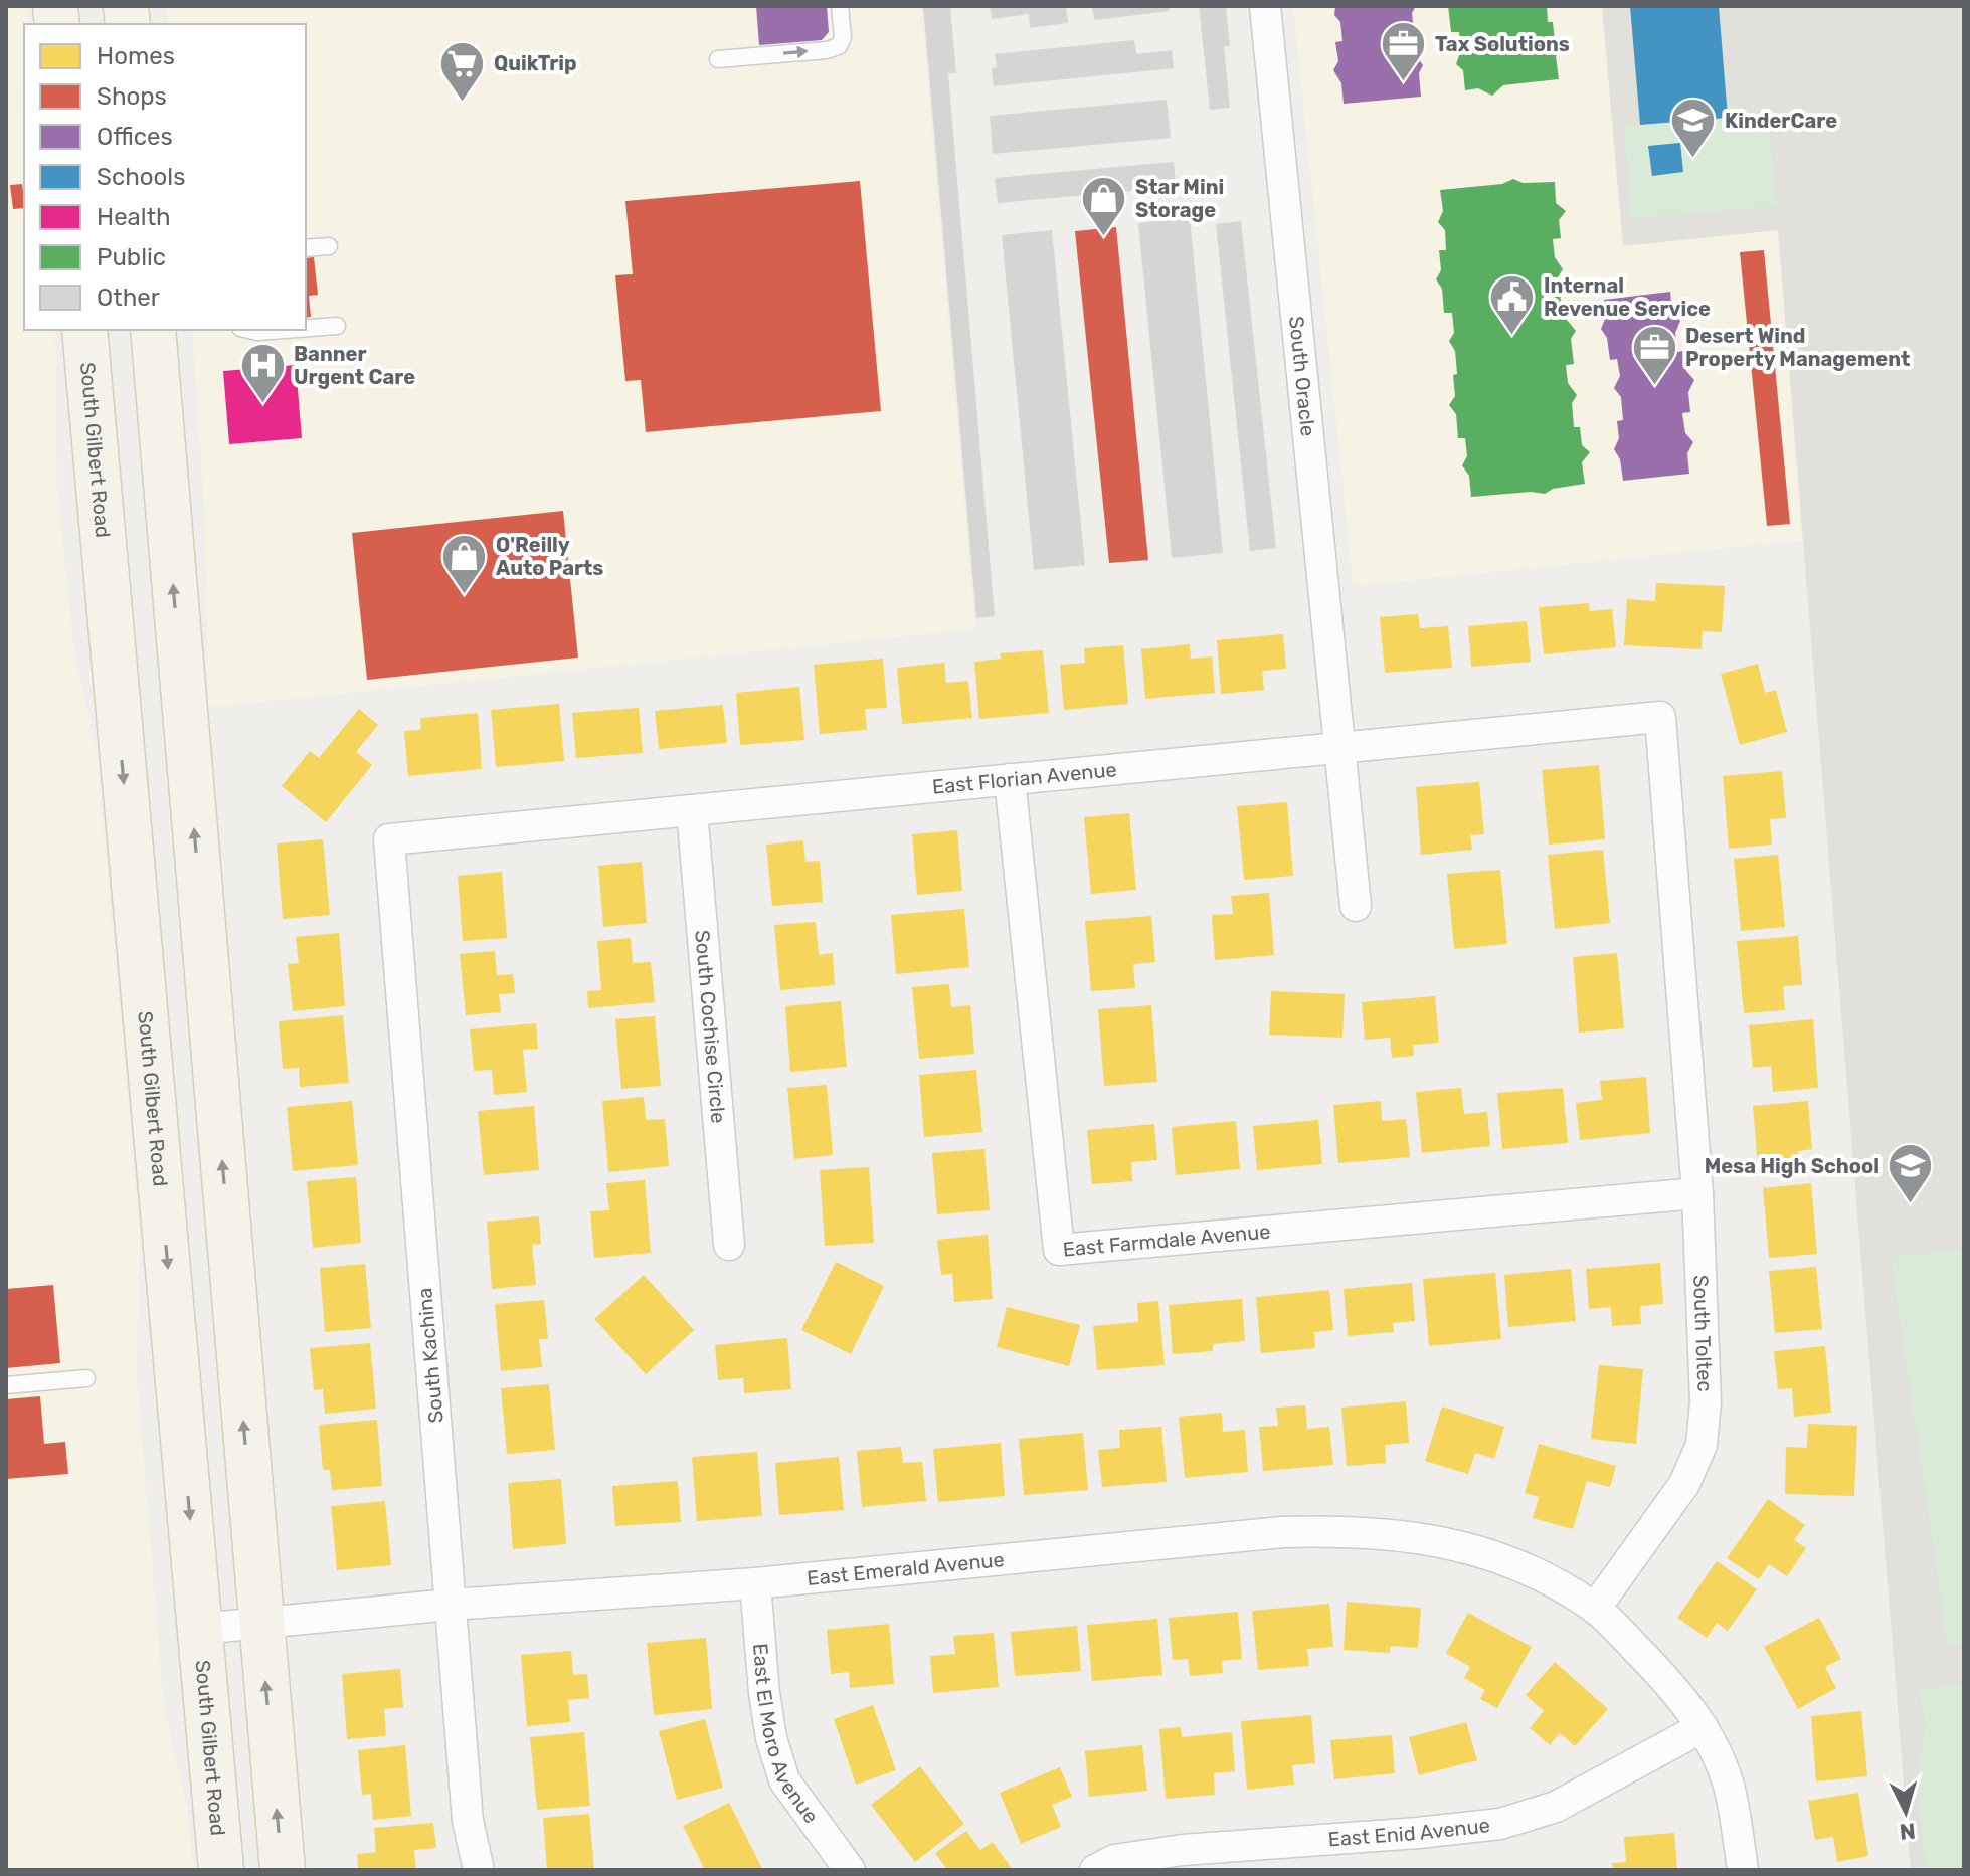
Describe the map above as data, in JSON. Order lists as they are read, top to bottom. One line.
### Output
{"streets":{"main road":["South Gilbert Road"],"street":["South Oracle","East Florian Avenue","South Cochise Circle","East Farmdale Avenue","South Toltec","South Kachina","East Emerald Avenue","East El Moro Avenue","East Enid Avenue"]},"crossings":[["South Oracle","East Florian Avenue"],["South Gilbert Road","East Emerald Avenue"],["East Florian Avenue","South Cochise Circle"],["East Florian Avenue","East Farmdale Avenue"],["East Florian Avenue","South Toltec"],["East Florian Avenue","South Kachina"],["East Farmdale Avenue","South Toltec"],["South Toltec","East Emerald Avenue"],["South Kachina","East Emerald Avenue"],["East Emerald Avenue","East El Moro Avenue"]],"places":{"office":["Tax Solutions","Desert Wind Property Management"],"supermarket":["QuikTrip"],"school or university":["KinderCare","Mesa High School"],"shop":["Star Mini Storage","O'Reilly Auto Parts"],"public building":["Internal Revenue Service"],"hospital":["Banner Urgent Care"]},"legend":["Homes","Shops","Offices","Schools","Health","Public","Other"],"north":"bottom"}
